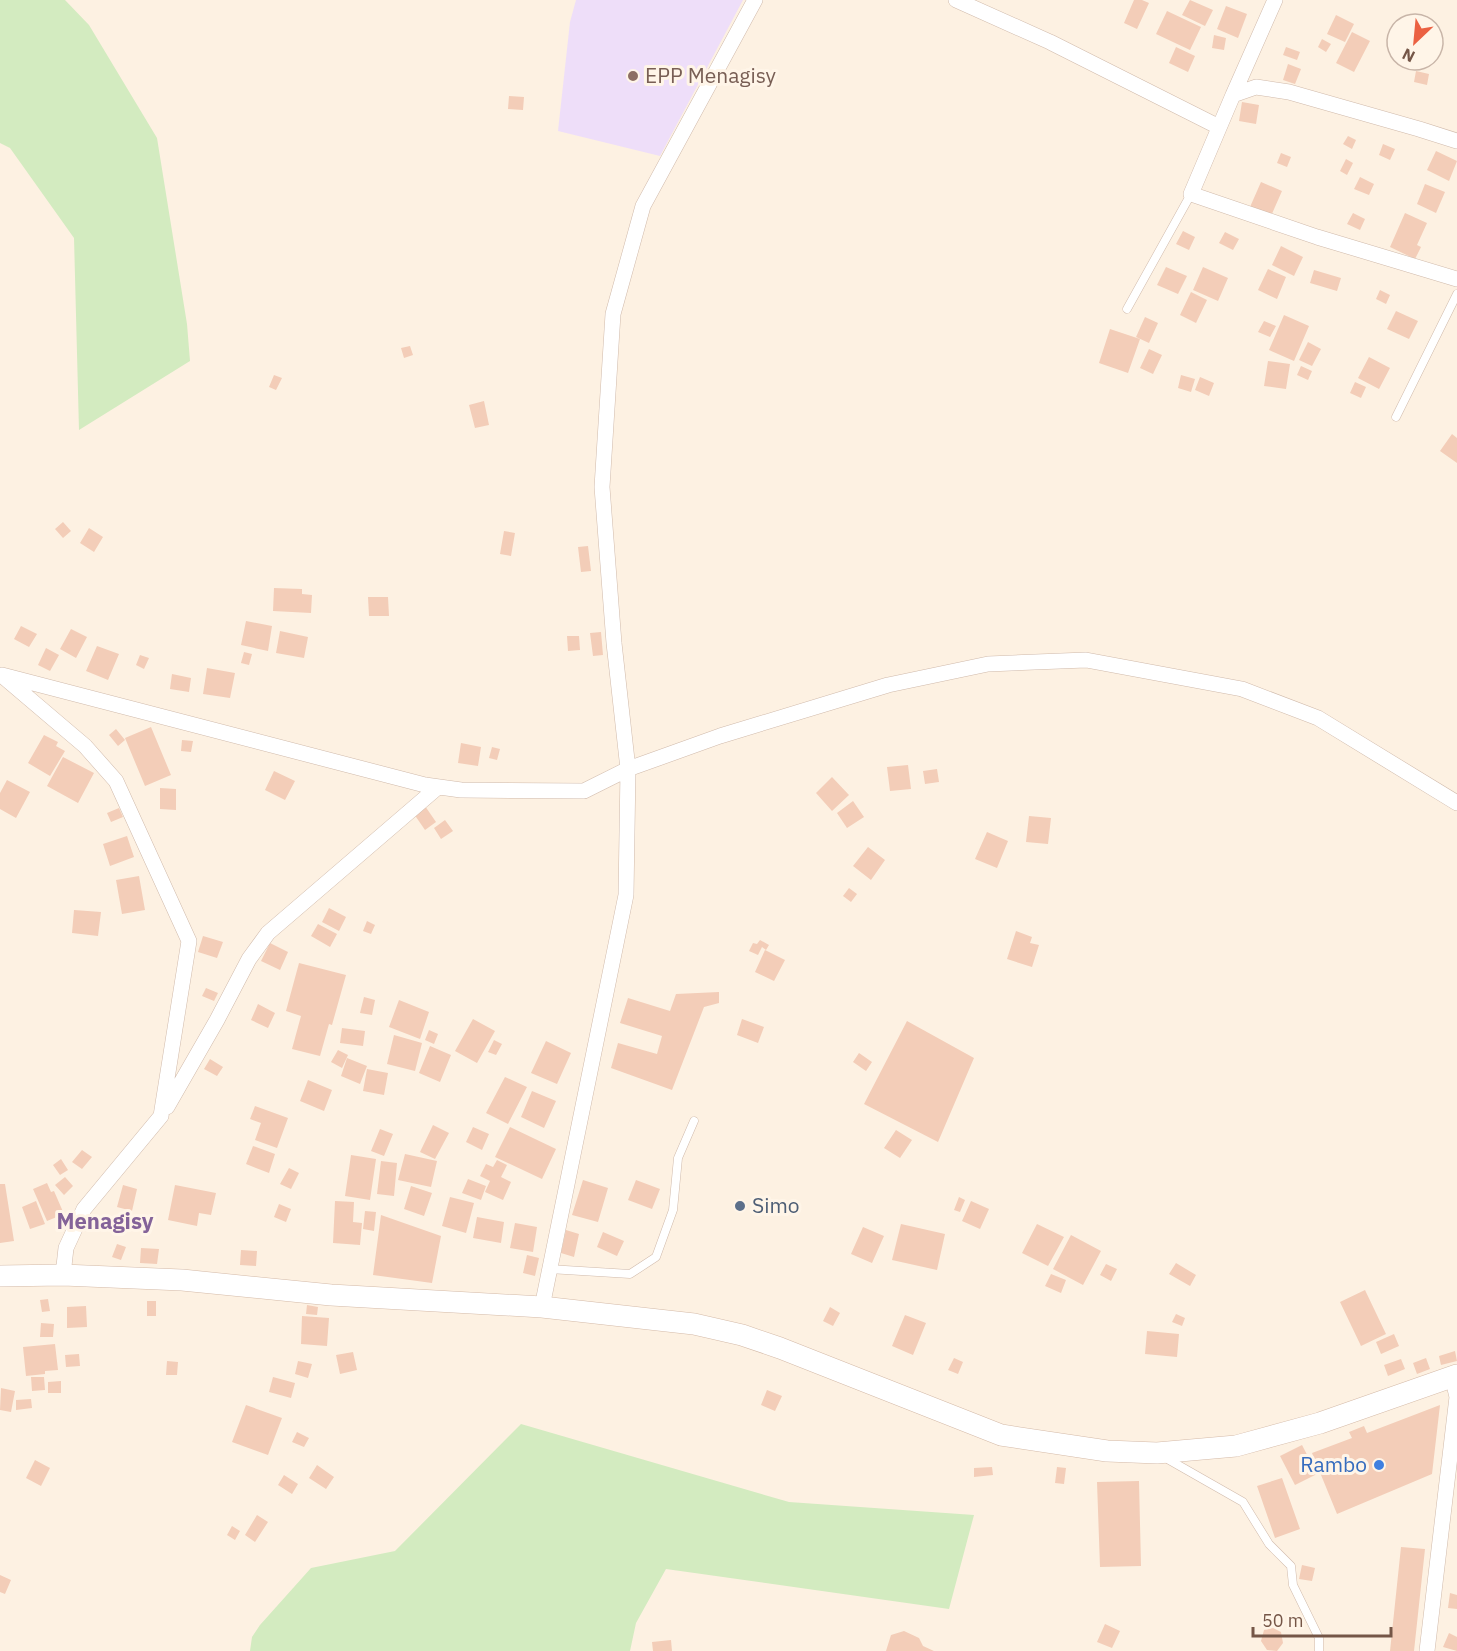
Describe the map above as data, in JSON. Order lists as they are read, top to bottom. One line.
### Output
{"districts":["Menagisy"],"places":["EPP Menagisy","Simo","Rambo"],"scale_bar":"50 m","north":"bottom left"}
